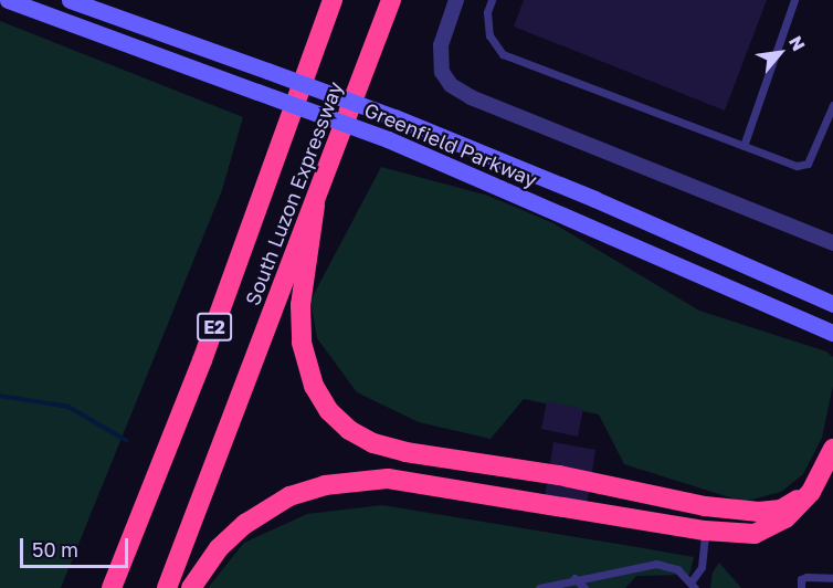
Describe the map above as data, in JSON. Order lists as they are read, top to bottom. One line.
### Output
{"streets":{"highway":["South Luzon Expressway","E2"],"main road":["Greenfield Parkway"]},"scale_bar":"50 m","north":"top right"}
